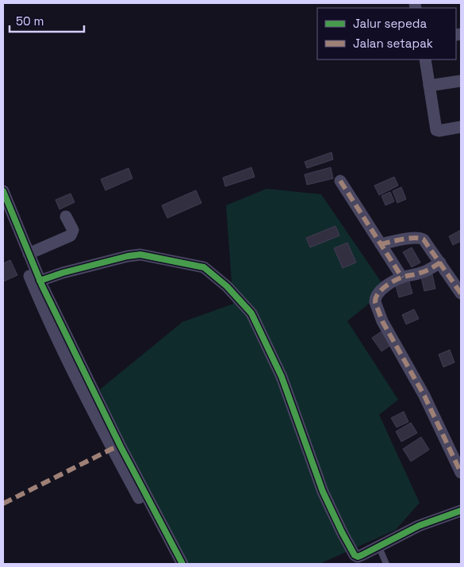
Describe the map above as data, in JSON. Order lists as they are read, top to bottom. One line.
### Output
{"legend":["Jalur sepeda","Jalan setapak"],"scale_bar":"50 m"}
